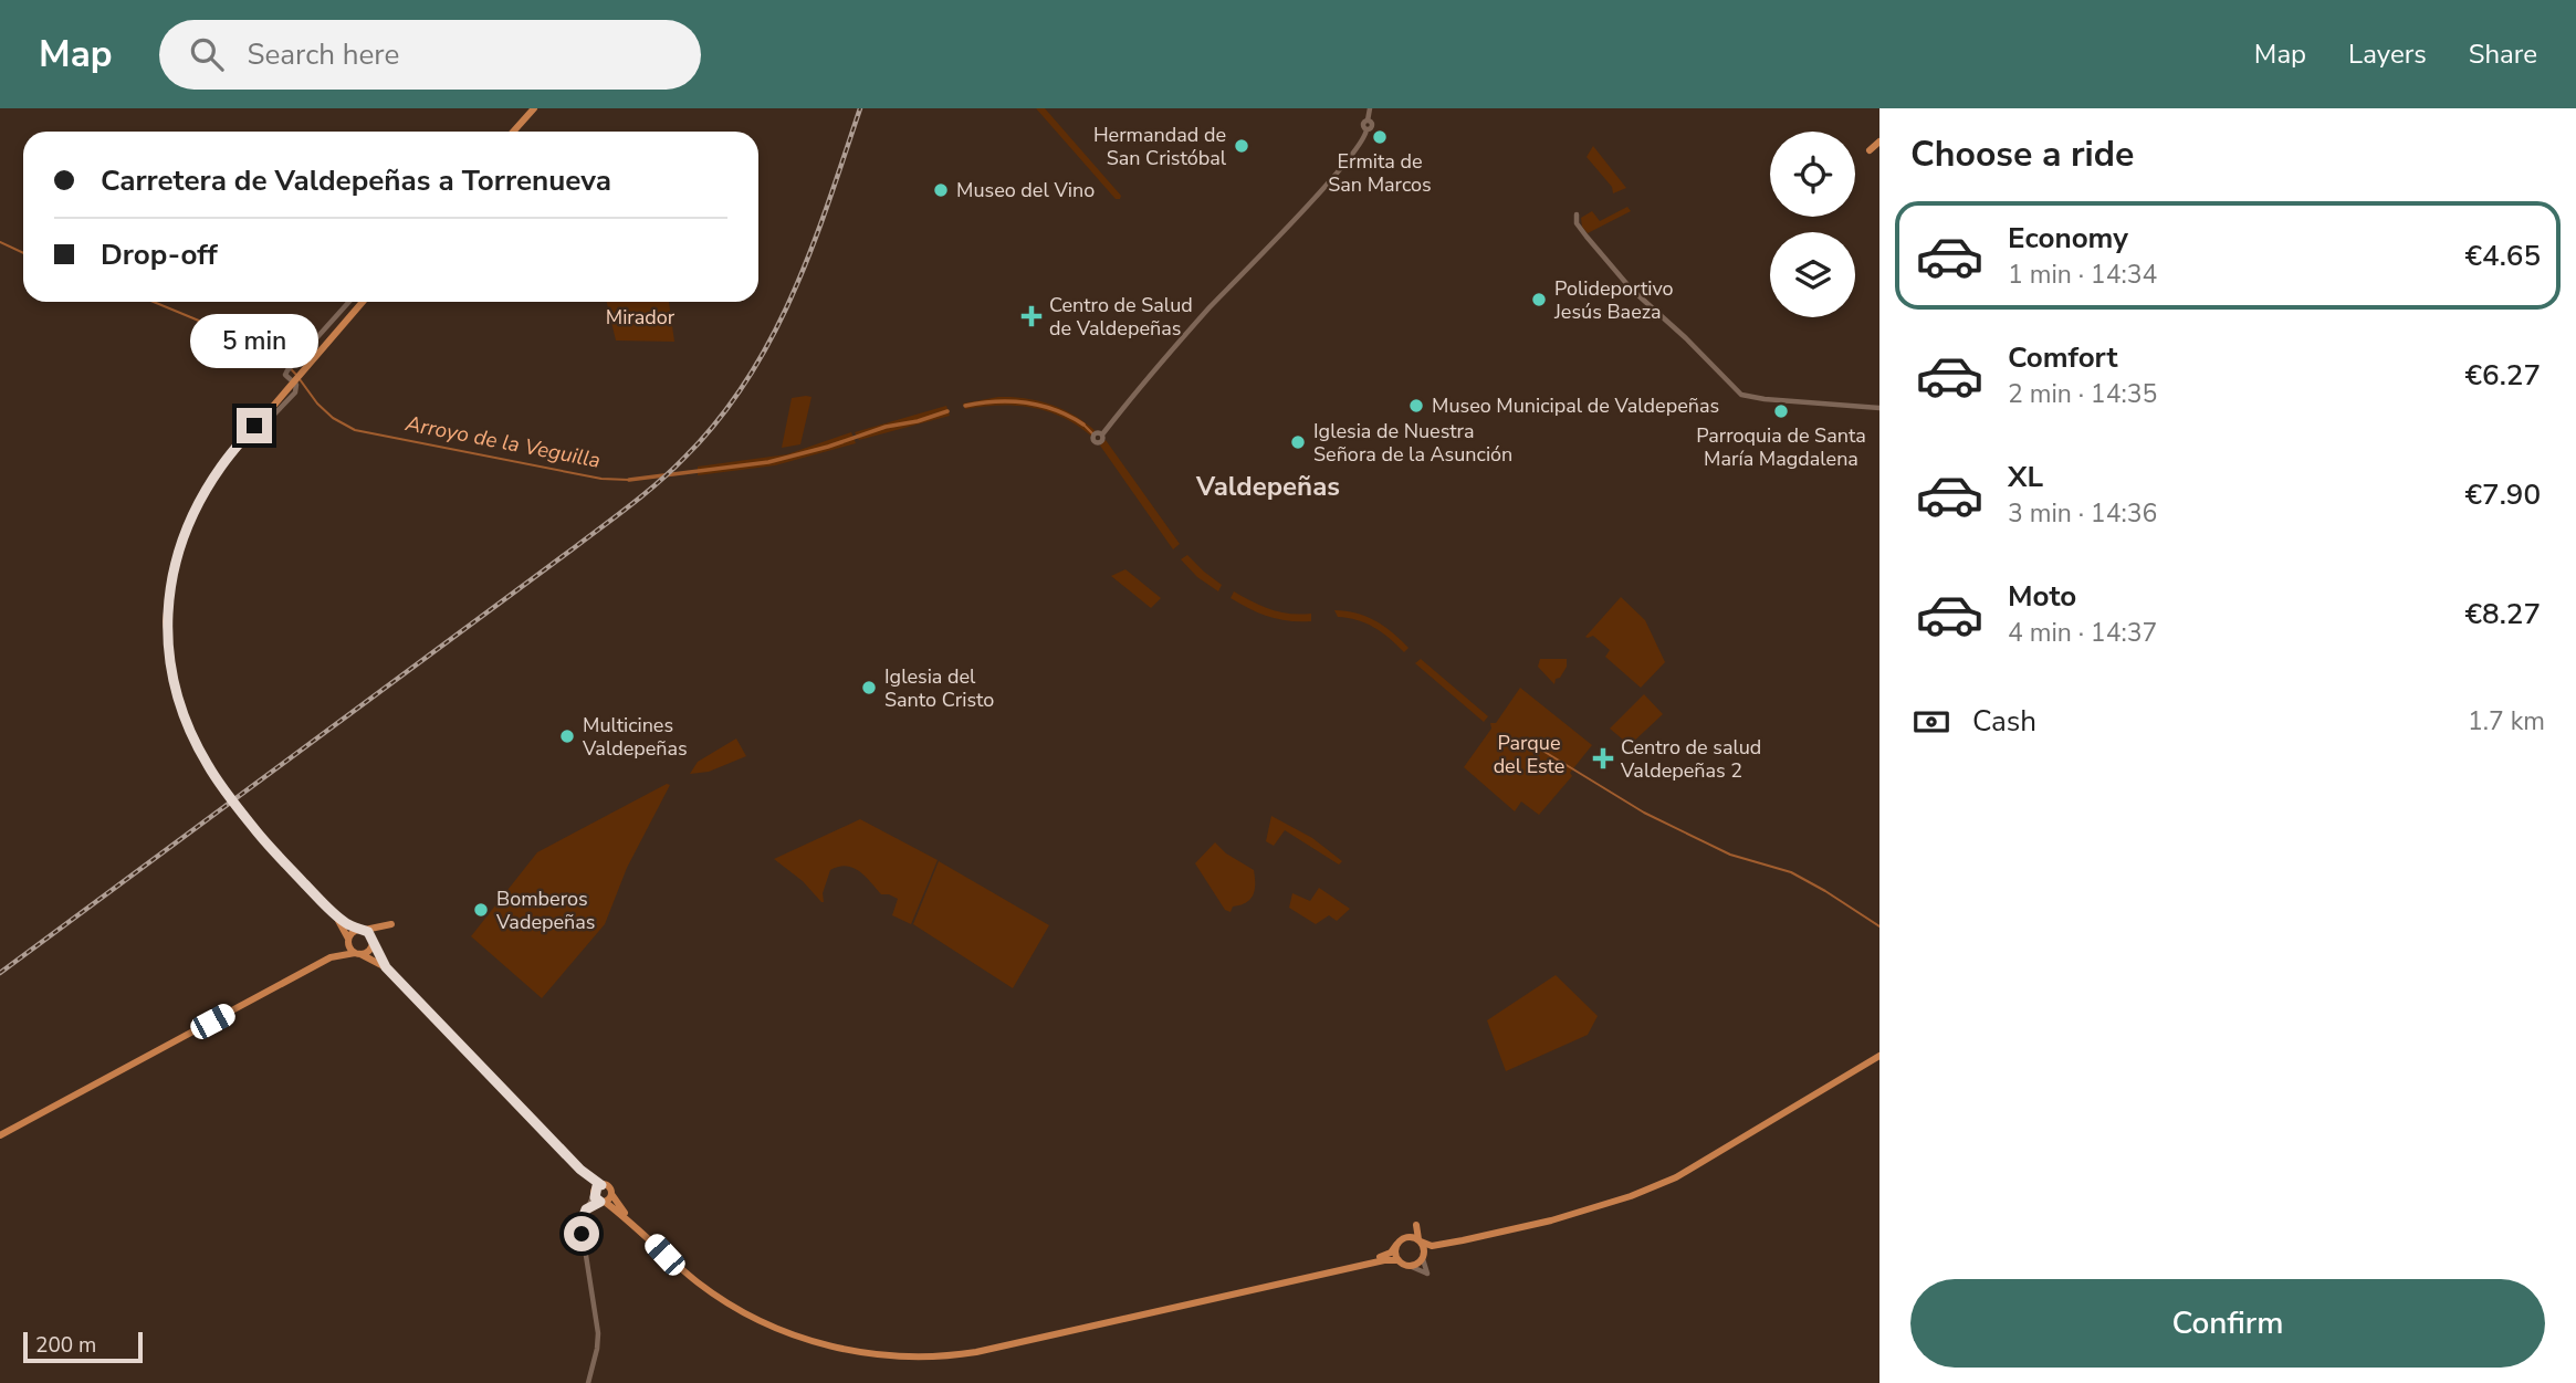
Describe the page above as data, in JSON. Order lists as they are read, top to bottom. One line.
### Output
{"districts":["Valdepeñas"],"water":["Arroyo de la Veguilla"],"parks":["Mirador","Parque del Este"],"places":{"other":["Ermita de San Marcos","Hermandad de San Cristóbal","Museo del Vino","Polideportivo Jesús Baeza","Museo Municipal de Valdepeñas","Parroquia de Santa María Magdalena","Iglesia de Nuestra Señora de la Asunción","Iglesia del Santo Cristo","Multicines Valdepeñas","Bomberos Vadepeñas"],"health":["Centro de Salud de Valdepeñas","Centro de salud Valdepeñas 2"]},"scale_bar":"200 m","page":{"header":"Map","search":"Search here","nav":["Map","Layers","Share"],"heading":"Choose a ride","banner":["Carretera de Valdepeñas a Torrenueva","Drop-off"],"list":[{"name":"Economy","note":"1 min · 14:34","value":"€4.65"},{"name":"Comfort","note":"2 min · 14:35","value":"€6.27"},{"name":"XL","note":"3 min · 14:36","value":"€7.90"},{"name":"Moto","note":"4 min · 14:37","value":"€8.27"}],"bubble":"5 min","pay":["Cash","1.7 km"],"buttons":"Confirm","scale":"200 m"}}
